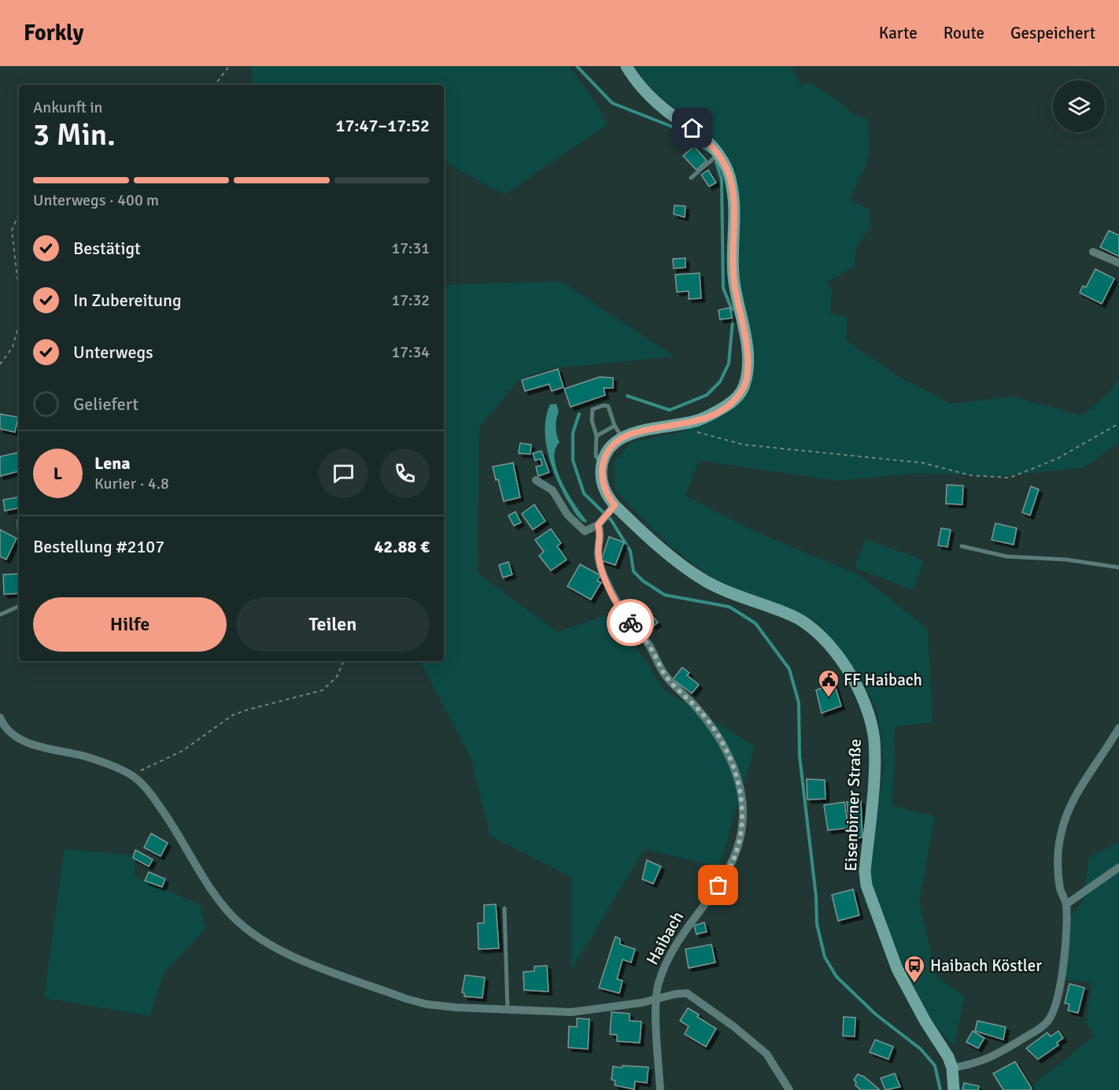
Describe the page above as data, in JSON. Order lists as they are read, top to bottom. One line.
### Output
{"streets":{"main road":["Eisenbirner Straße"],"street":["Haibach"]},"places":{"public building":["FF Haibach"],"bus stop":["Haibach Köstler"]},"page":{"header":"Forkly","nav":["Karte","Route","Gespeichert"],"heading":["3 Min.","Ankunft in","17:47–17:52"],"panel":["Lena","Kurier · 4.8","Bestellung #2107","42.88 €"],"bar":"Unterwegs · 400 m","list":[["Bestätigt","17:31"],["In Zubereitung","17:32"],["Unterwegs","17:34"],"Geliefert"],"round":"L","buttons":["Hilfe","Teilen"]}}
